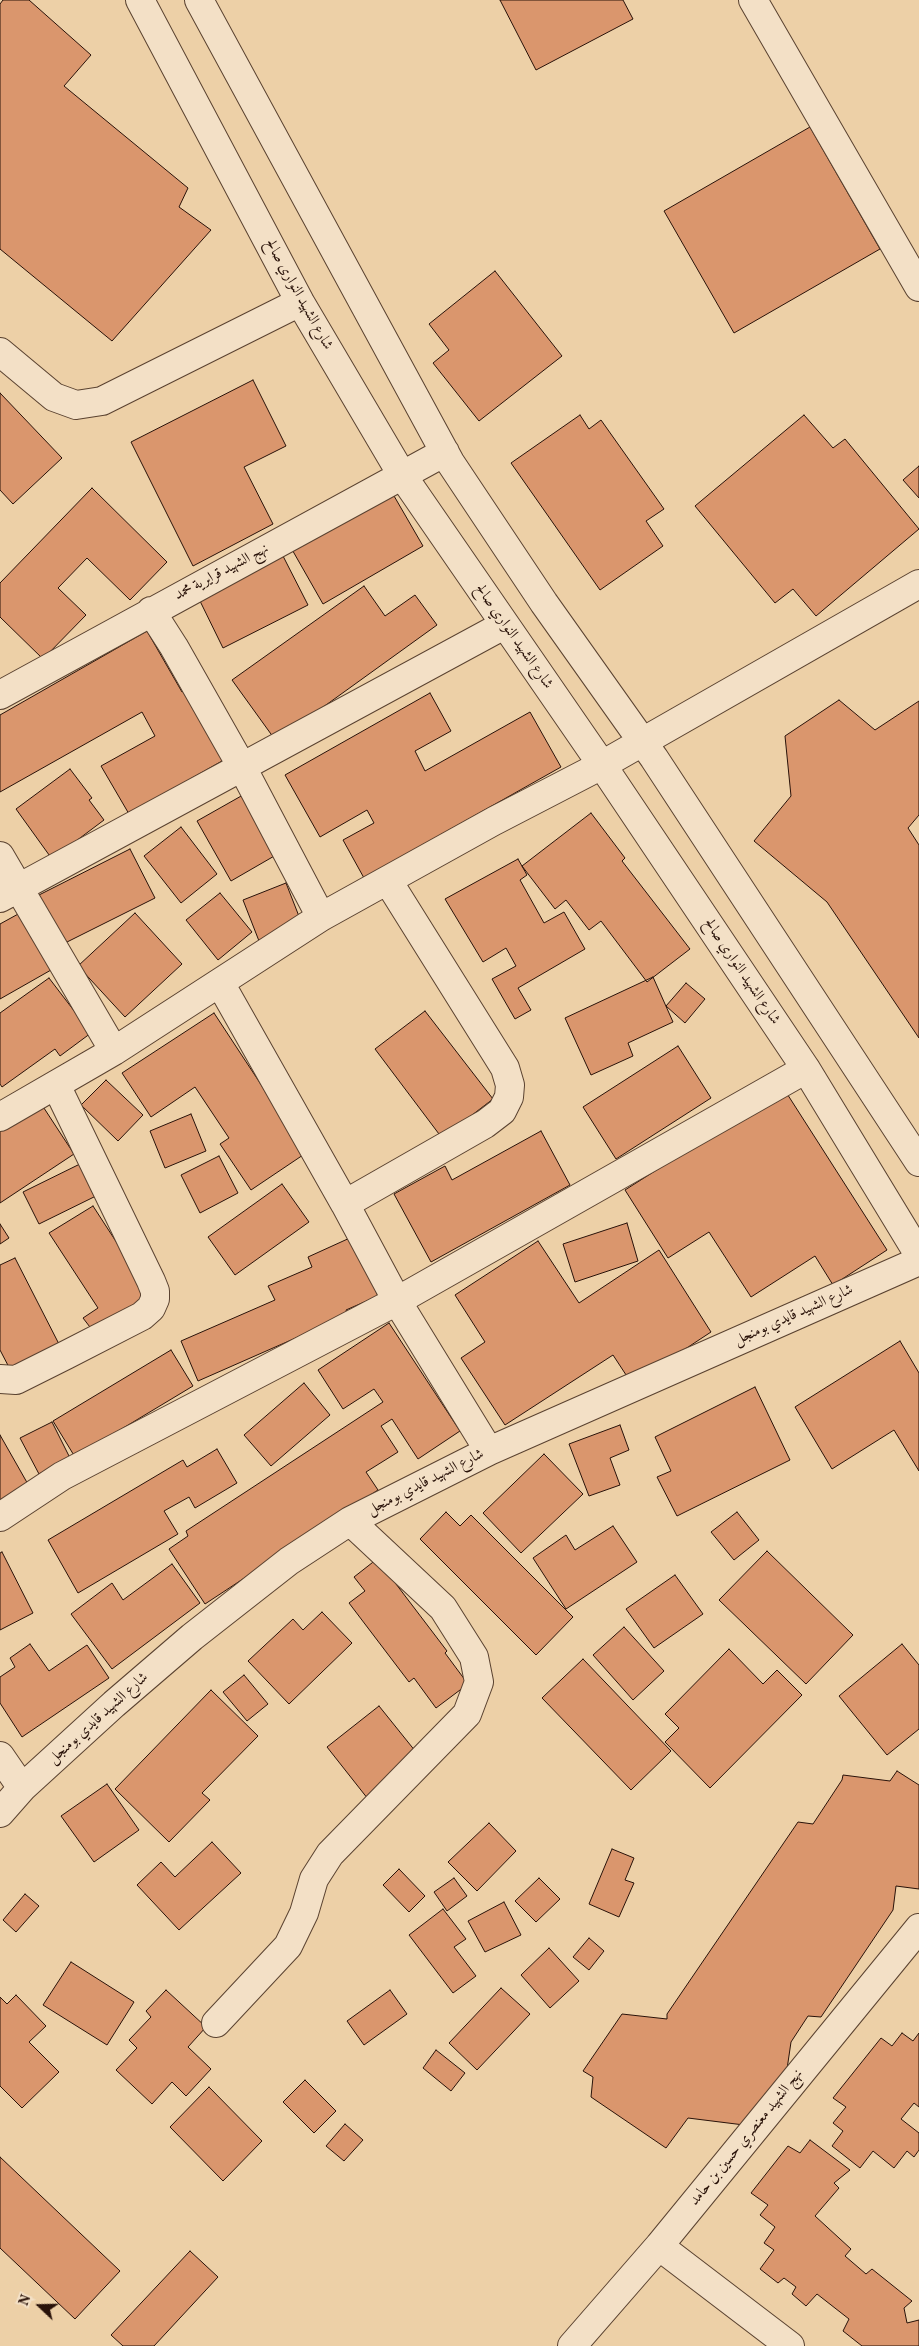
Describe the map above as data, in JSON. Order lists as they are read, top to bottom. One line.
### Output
{"streets":{"street":["شارع الشهيد النواري صالح","نهج الشهيد قرايرية محمد","شارع الشهيد قايدي بومنجل","نهج الشهيد معنصري حسين بن حامد"]},"crossings":[["شارع الشهيد النواري صالح","نهج الشهيد قرايرية محمد"]],"north":"left"}
